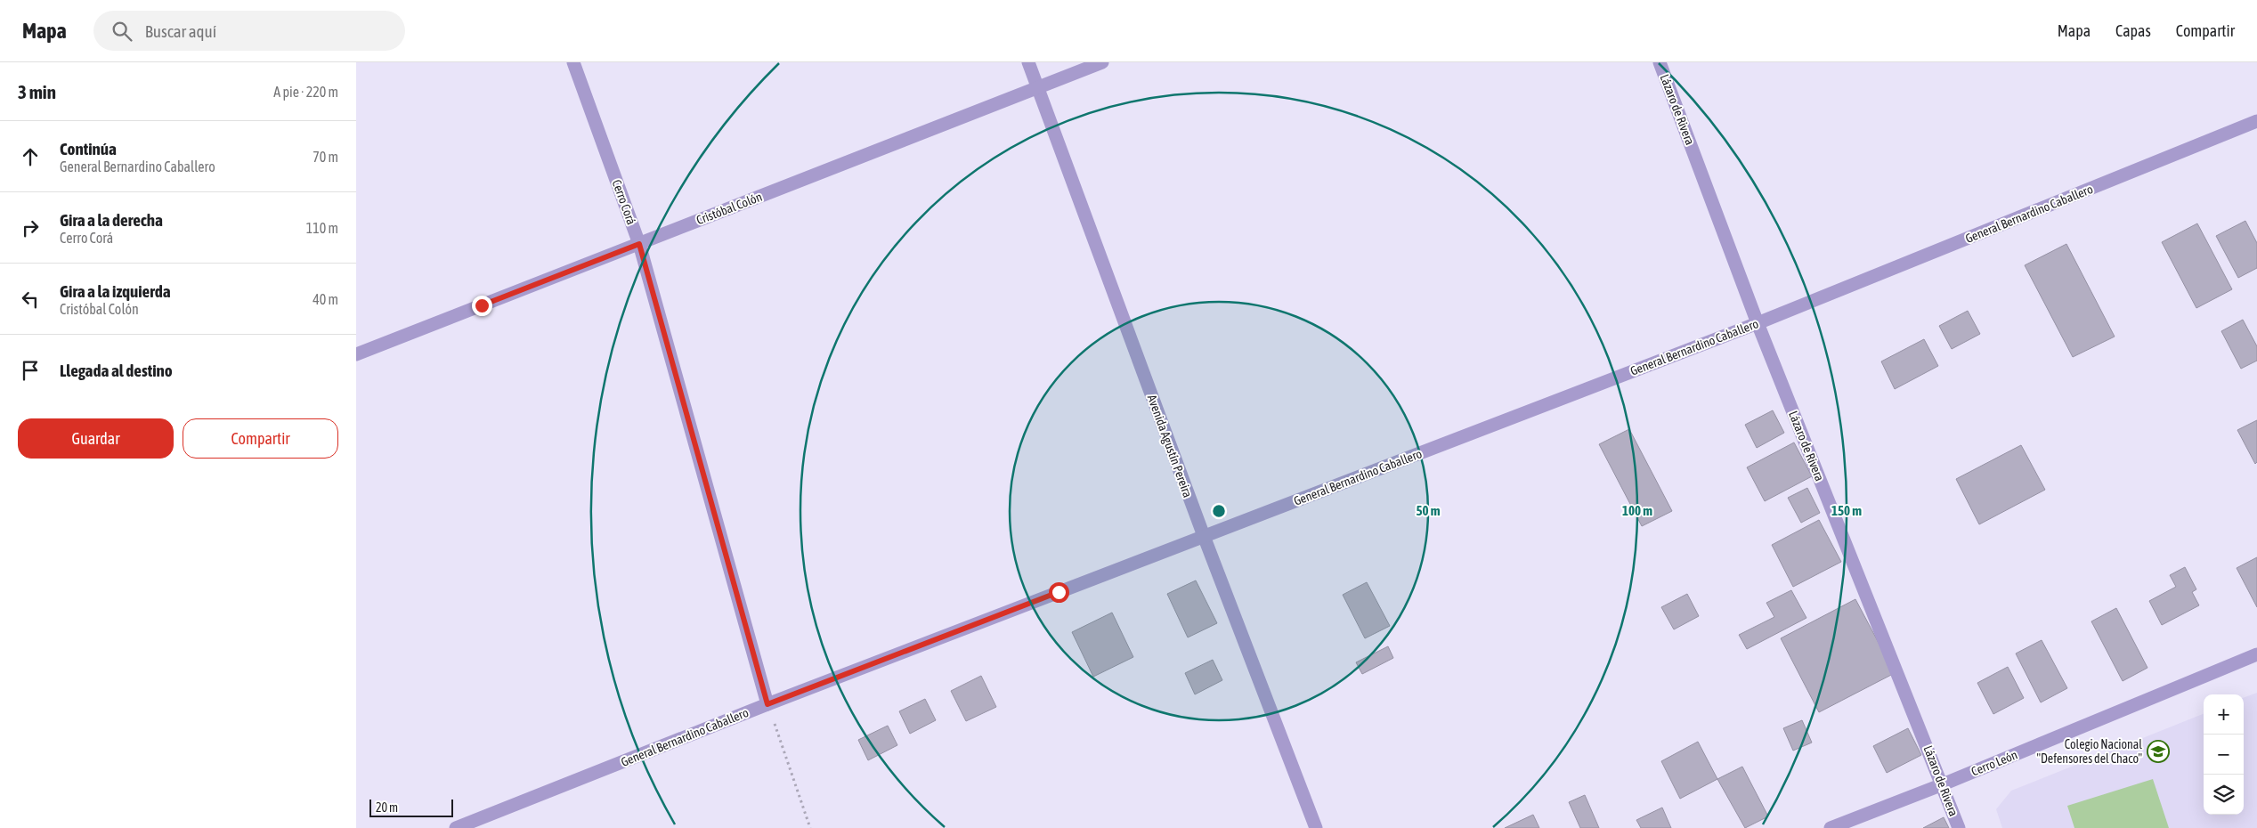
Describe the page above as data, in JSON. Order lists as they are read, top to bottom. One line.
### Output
{"streets":{"street":["Lázaro de Rivera","Cerro Corá","Cristóbal Colón","General Bernardino Caballero","Avenida Agustín Pereira","Cerro León"]},"crossings":[["Lázaro de Rivera","General Bernardino Caballero"],["Lázaro de Rivera","Cerro León"],["Cerro Corá","Cristóbal Colón"],["Cerro Corá","General Bernardino Caballero"],["Cristóbal Colón","Avenida Agustín Pereira"],["General Bernardino Caballero","Avenida Agustín Pereira"]],"places":{"school or university":["Colegio Nacional \"Defensores del Chaco\""]},"scale_bar":"20 m","page":{"header":"Mapa","search":"Buscar aquí","nav":["Mapa","Capas","Compartir"],"heading":["3 min","A pie · 220 m"],"list":[["Continúa","General Bernardino Caballero","70 m"],["Gira a la derecha","Cerro Corá","110 m"],["Gira a la izquierda","Cristóbal Colón","40 m"],"Llegada al destino"],"buttons":["Guardar","Compartir"],"map_buttons":["+","−"],"scale":"20 m"},"rings":["50 m","100 m","150 m"]}
